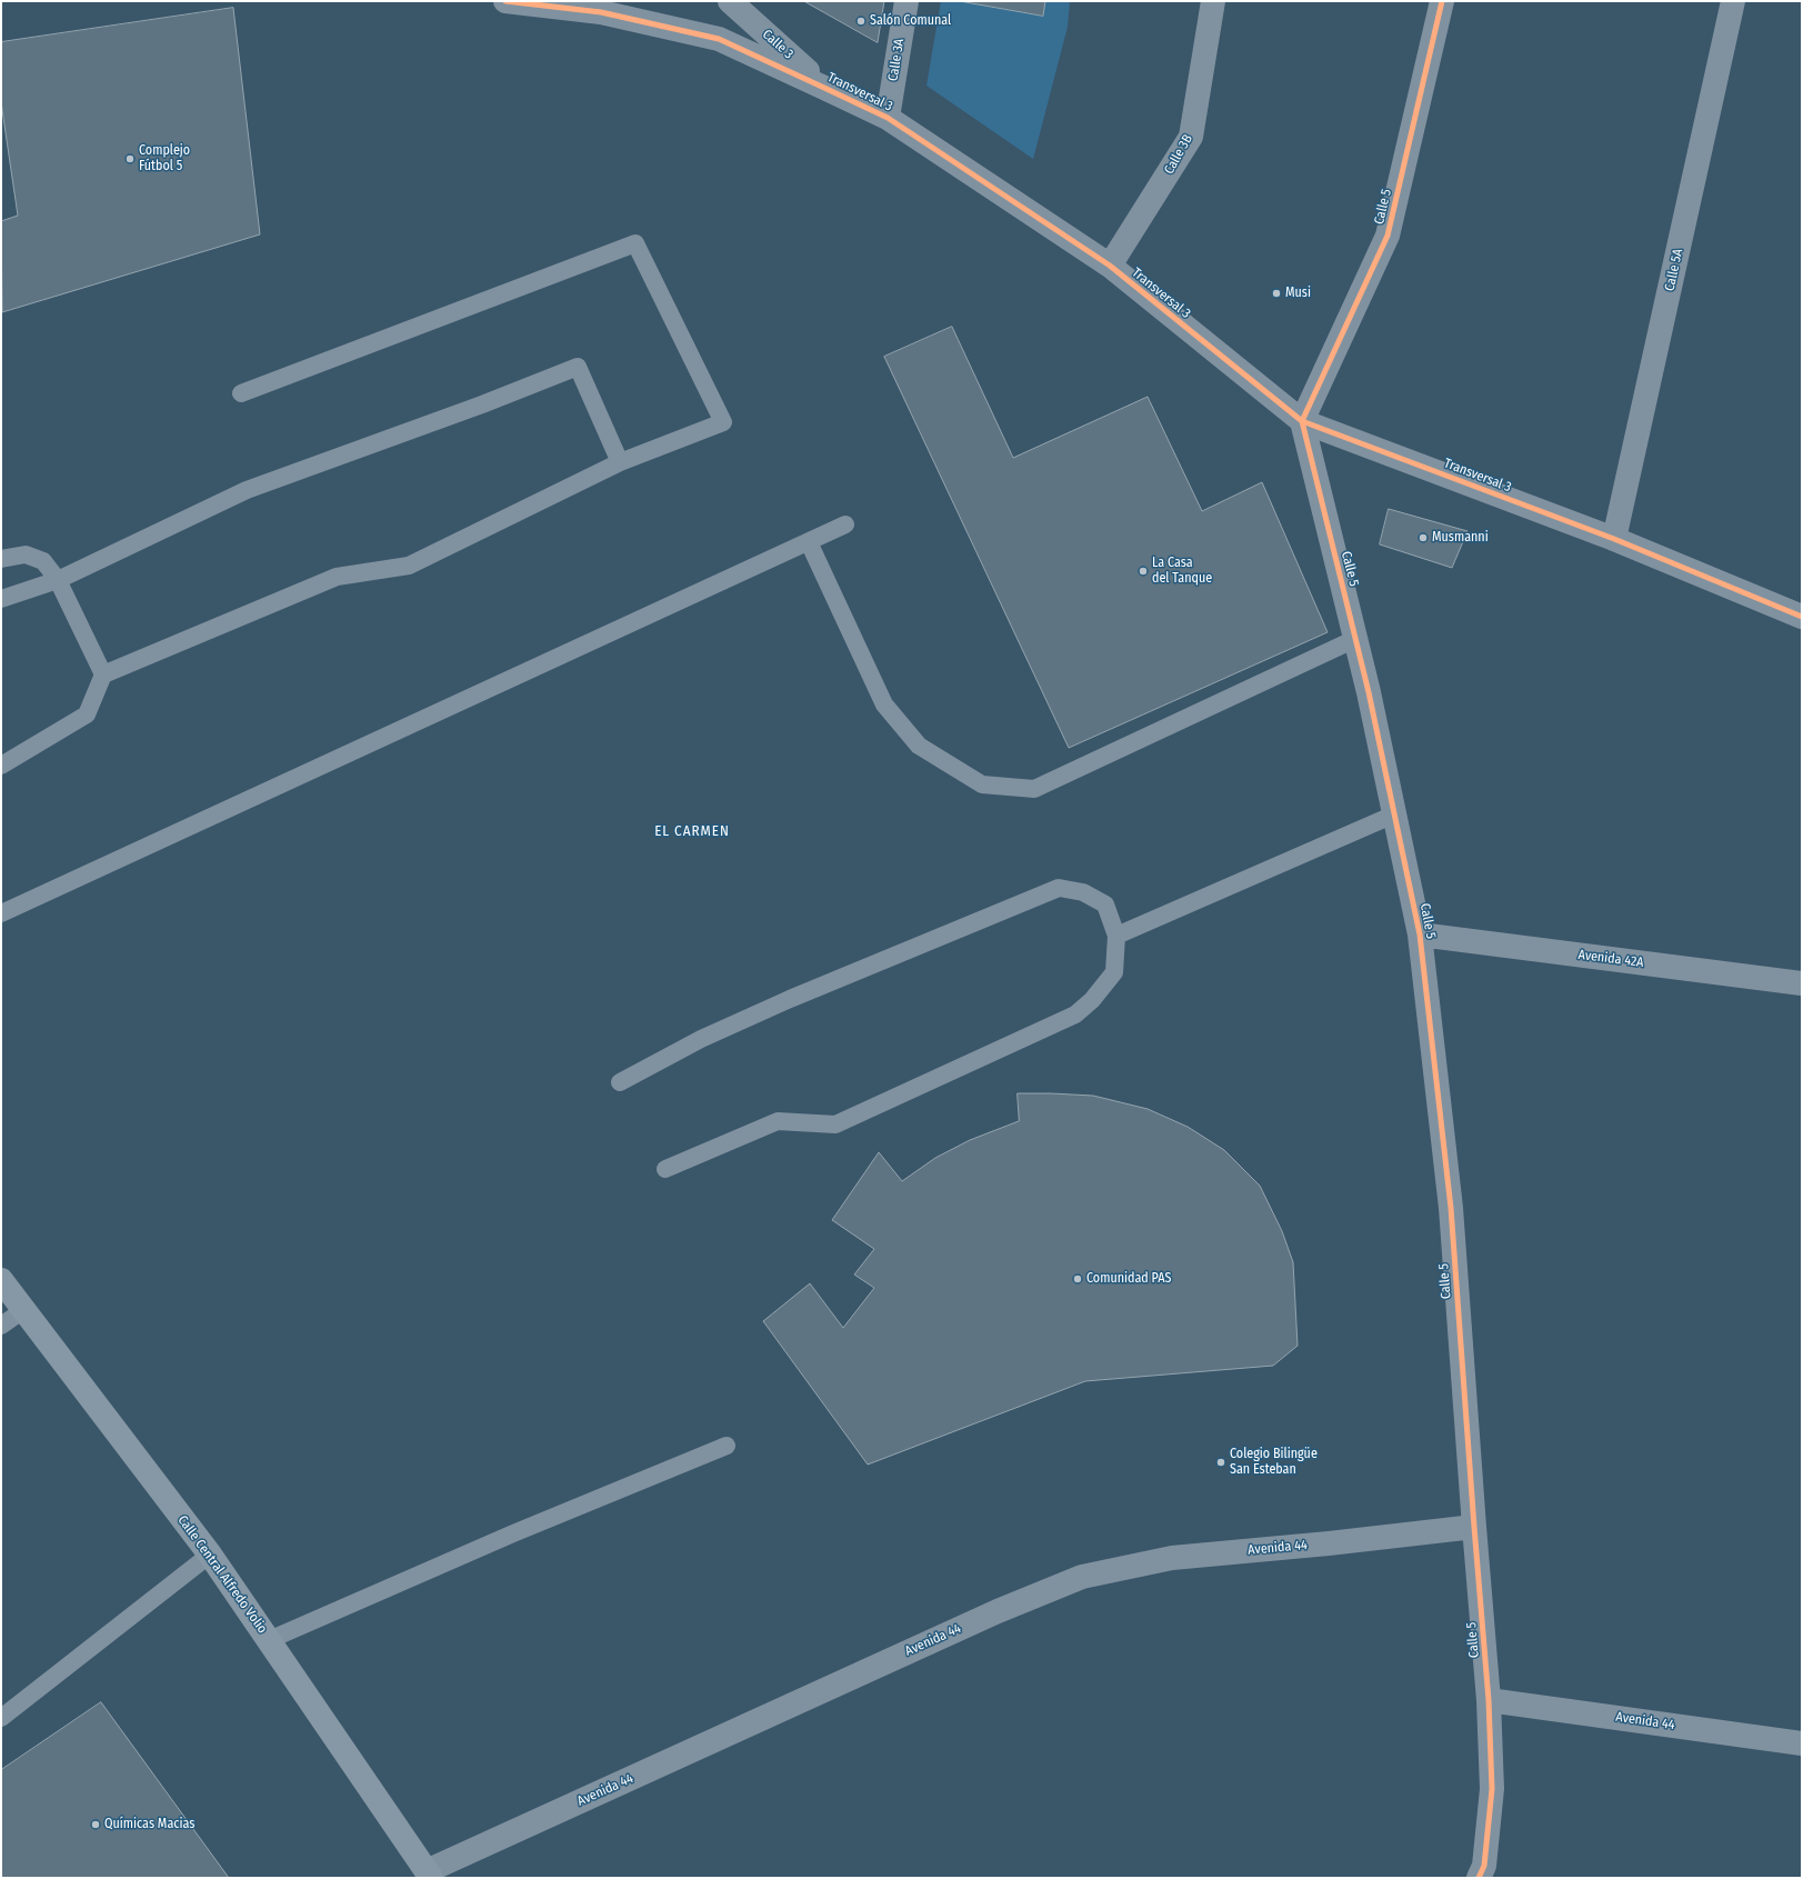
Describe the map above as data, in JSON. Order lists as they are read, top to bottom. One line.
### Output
{"streets":{"main road":["Calle Central Alfredo Volio"],"street":["Calle 3","Calle 3A","Transversal 3","Calle 3B","Calle 5","Calle 5A","Avenida 42A","Avenida 44"]},"crossings":[["Calle 3","Transversal 3"],["Calle 3A","Transversal 3"],["Transversal 3","Calle 3B"],["Transversal 3","Calle 5"],["Transversal 3","Calle 5A"],["Calle 5","Avenida 42A"],["Calle 5","Avenida 44"],["Avenida 44","Calle Central Alfredo Volio"]],"districts":["EL CARMEN"],"places":["Salón Comunal","Complejo Fútbol 5","Musi","Musmanni","La Casa del Tanque","Comunidad PAS","Colegio Bilingüe San Esteban","Químicas Macias"]}
